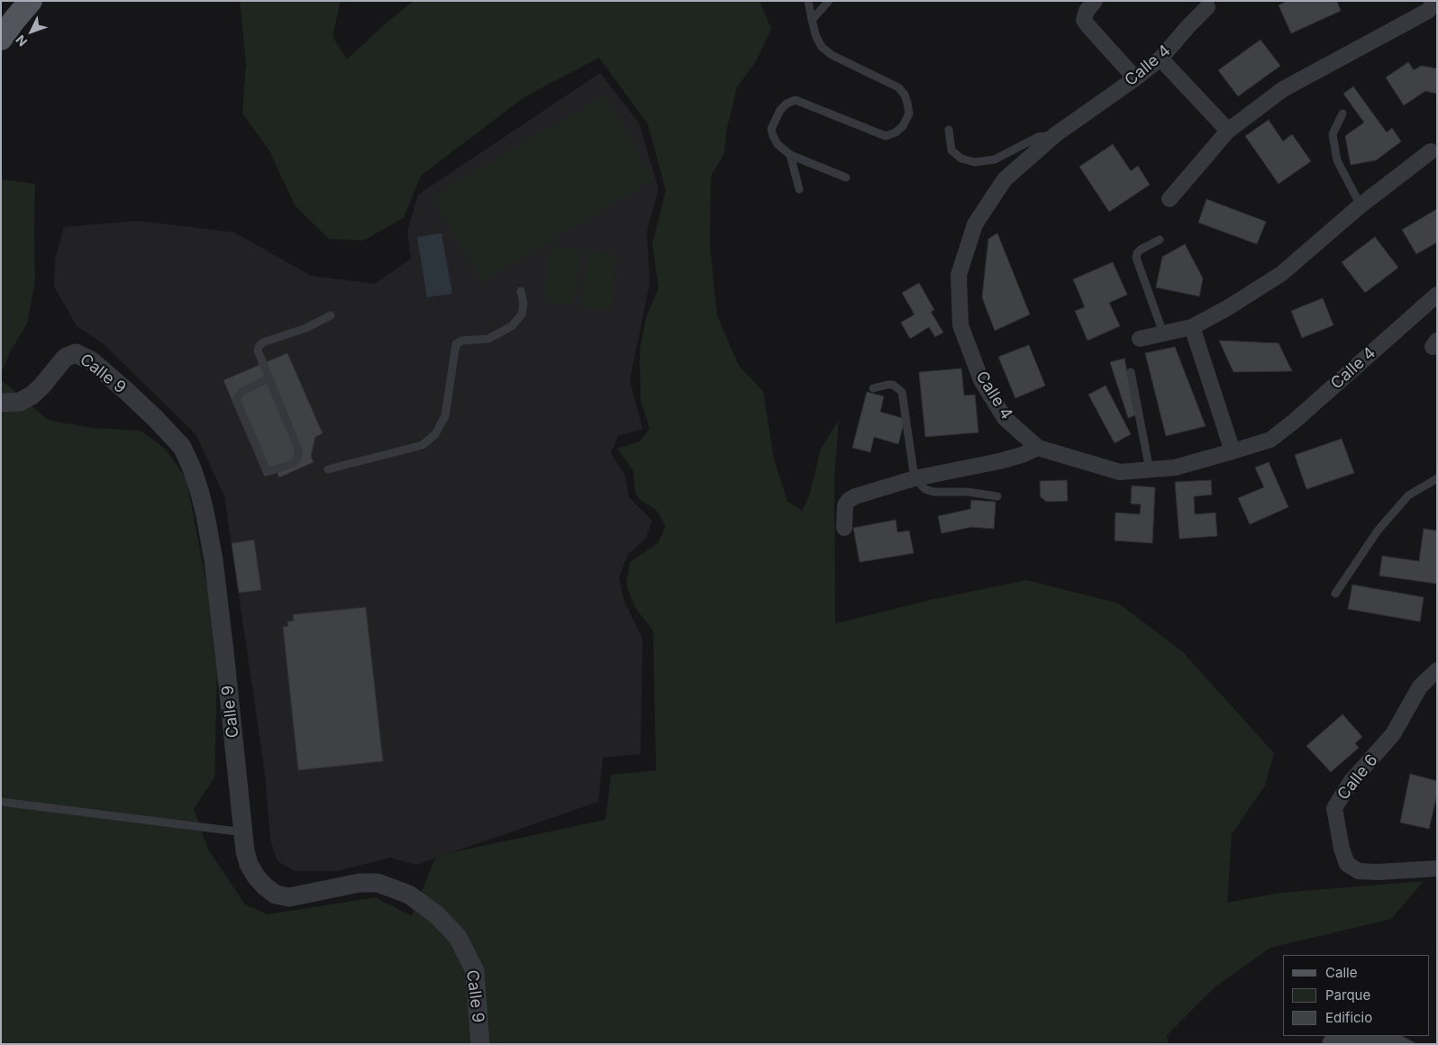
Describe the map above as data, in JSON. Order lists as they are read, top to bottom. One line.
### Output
{"streets":{"street":["Calle 4","Calle 9","Calle 6"]},"legend":["Calle","Parque","Edificio"],"north":"bottom left"}
